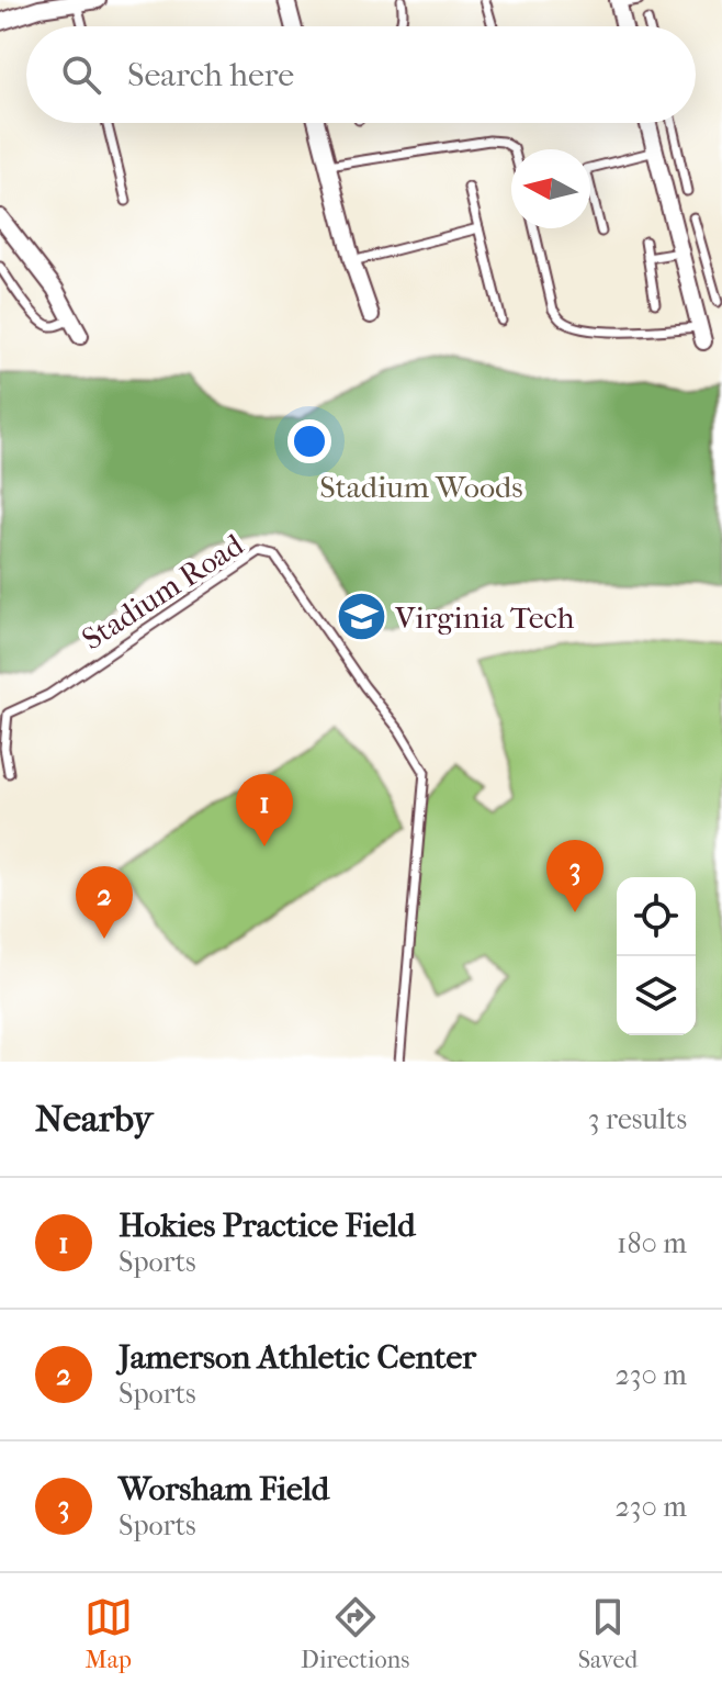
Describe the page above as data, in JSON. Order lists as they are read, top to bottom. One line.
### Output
{"streets":{"lane":["Stadium Road"]},"parks":["Stadium Woods"],"places":{"school or university":["Virginia Tech"]},"north":"left","page":{"search":"Search here","pins":["1","3","2"],"heading":["Nearby","3 results"],"list":[{"mark":"1","name":"Hokies Practice Field","note":"Sports","value":"180 m"},{"mark":"2","name":"Jamerson Athletic Center","note":"Sports","value":"230 m"},{"mark":"3","name":"Worsham Field","note":"Sports","value":"230 m"}],"nav":["Map","Directions","Saved"]}}
